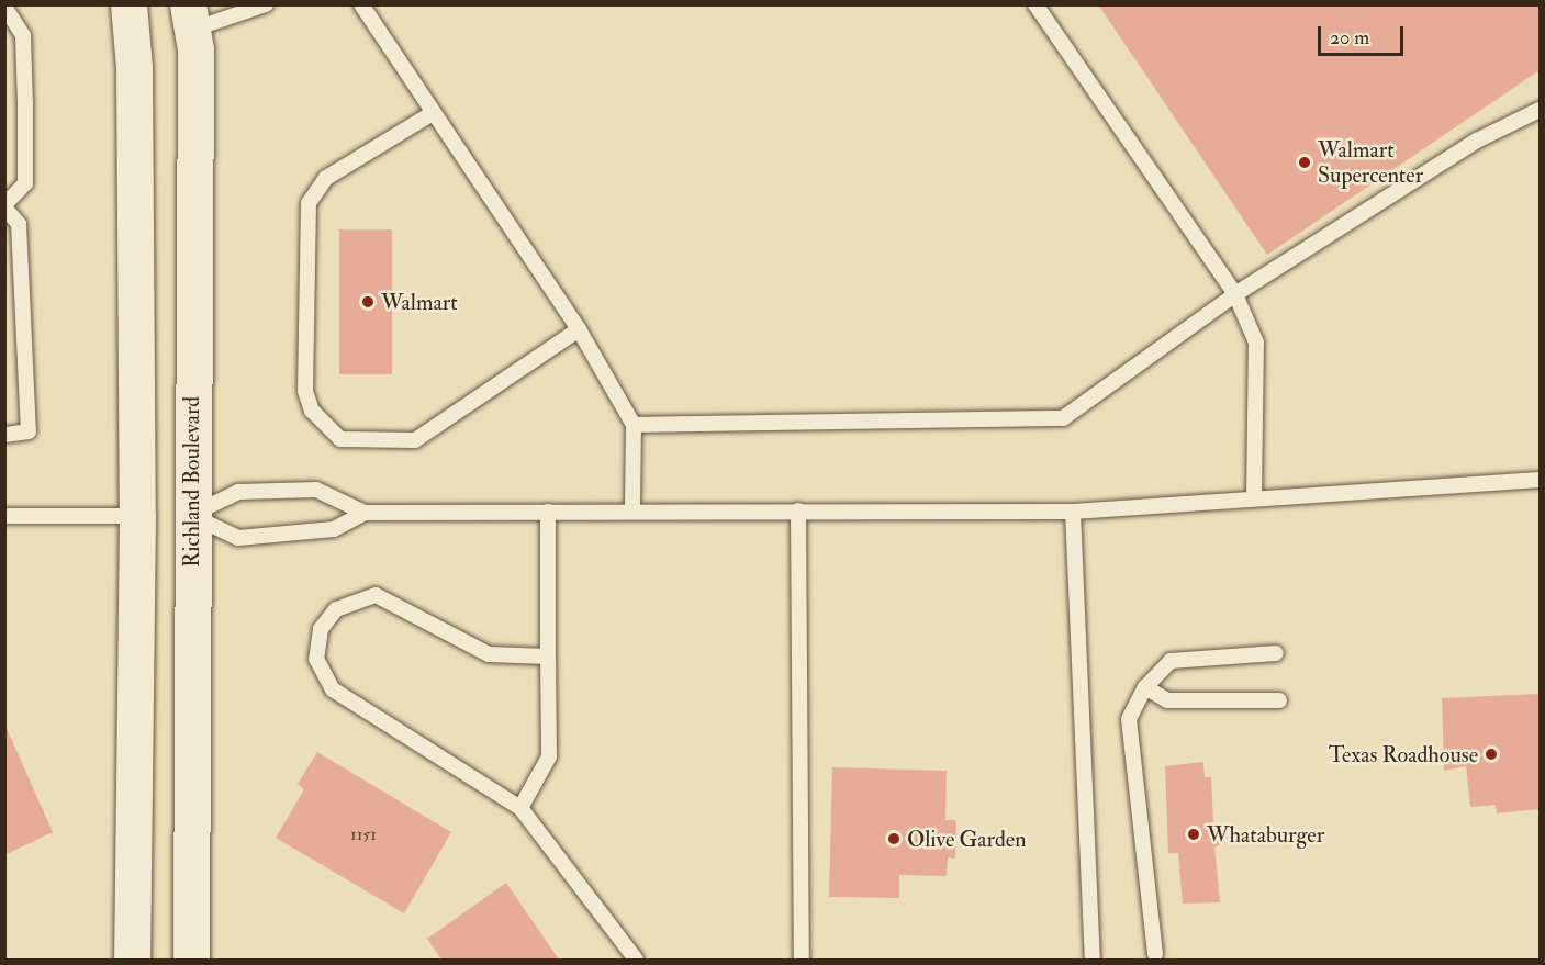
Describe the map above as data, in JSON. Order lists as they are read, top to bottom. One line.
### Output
{"streets":{"street":["Richland Boulevard"]},"places":["Walmart Supercenter","Walmart","Texas Roadhouse","Whataburger","Olive Garden"],"house_numbers":["1151"],"scale_bar":"20 m"}
